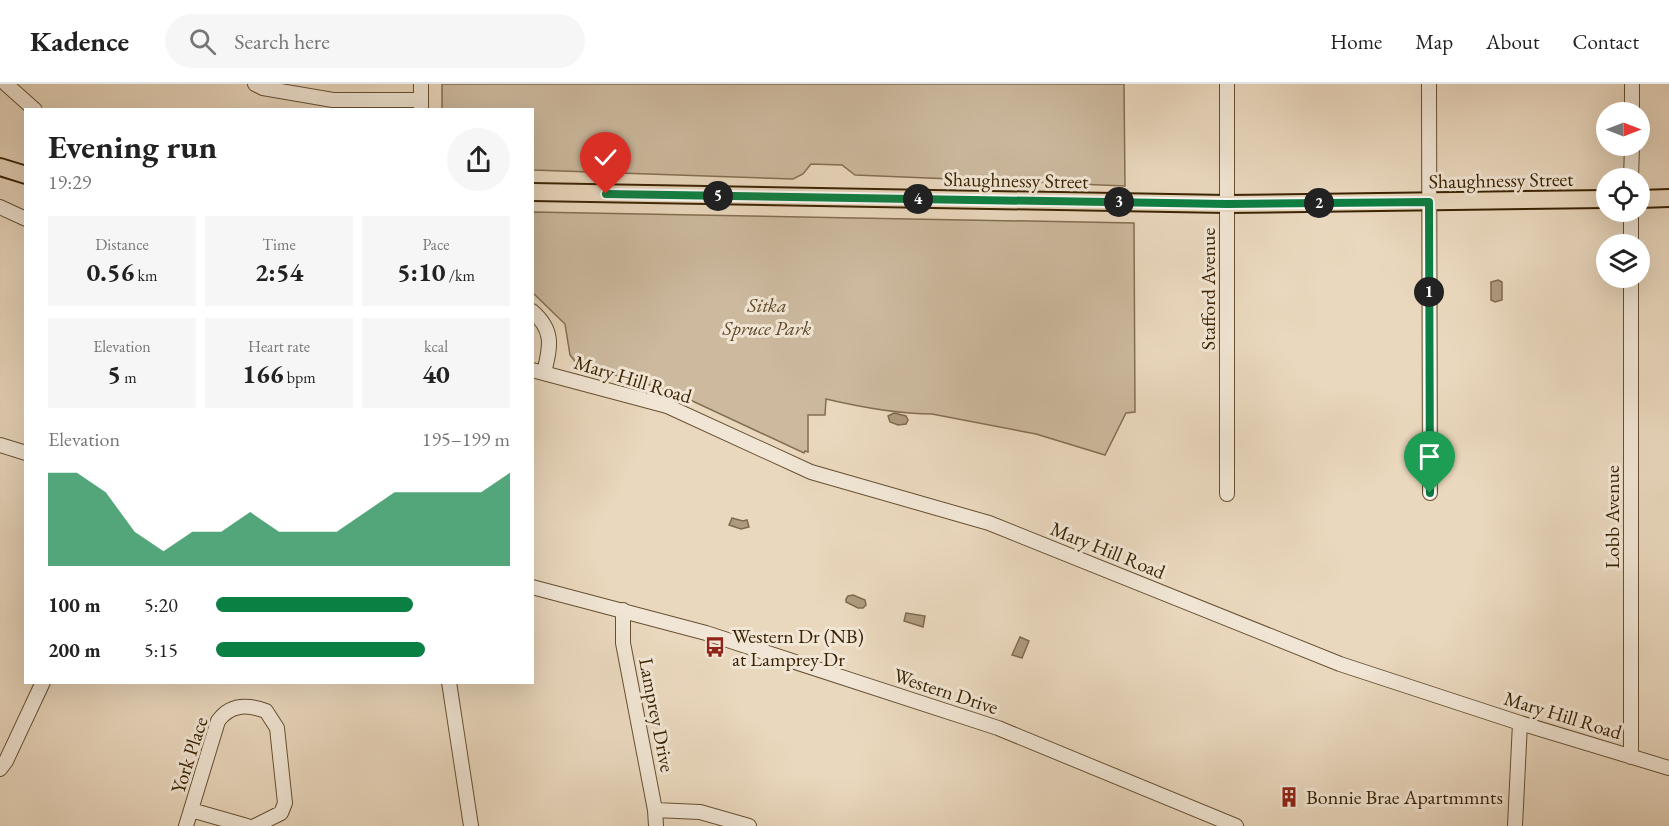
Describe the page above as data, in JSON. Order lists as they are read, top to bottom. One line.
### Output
{"streets":{"main road":["Shaughnessy Street"],"street":["Stafford Avenue","Mary Hill Road","Lobb Avenue","Western Drive","Lamprey Drive","York Place"]},"crossings":[["Shaughnessy Street","Stafford Avenue"],["Mary Hill Road","Lobb Avenue"],["Western Drive","Lamprey Drive"]],"parks":["Sitka Spruce Park"],"places":{"bus stop":["Western Dr (NB) at Lamprey Dr"],"building":["Bonnie Brae Apartmmnts"]},"north":"right","page":{"header":"Kadence","search":"Search here","nav":["Home","Map","About","Contact"],"heading":["Evening run","19:29"],"pins":["5","4","3","2","1"],"stats":[["Distance","0.56 km"],["Time","2:54"],["Pace","5:10 /km"],["Elevation","5 m"],["Heart rate","166 bpm"],["kcal","40"]],"chart":["Elevation","195–199 m"],"list":[{"name":"100 m","note":"5:20"},{"name":"200 m","note":"5:15"}]}}
